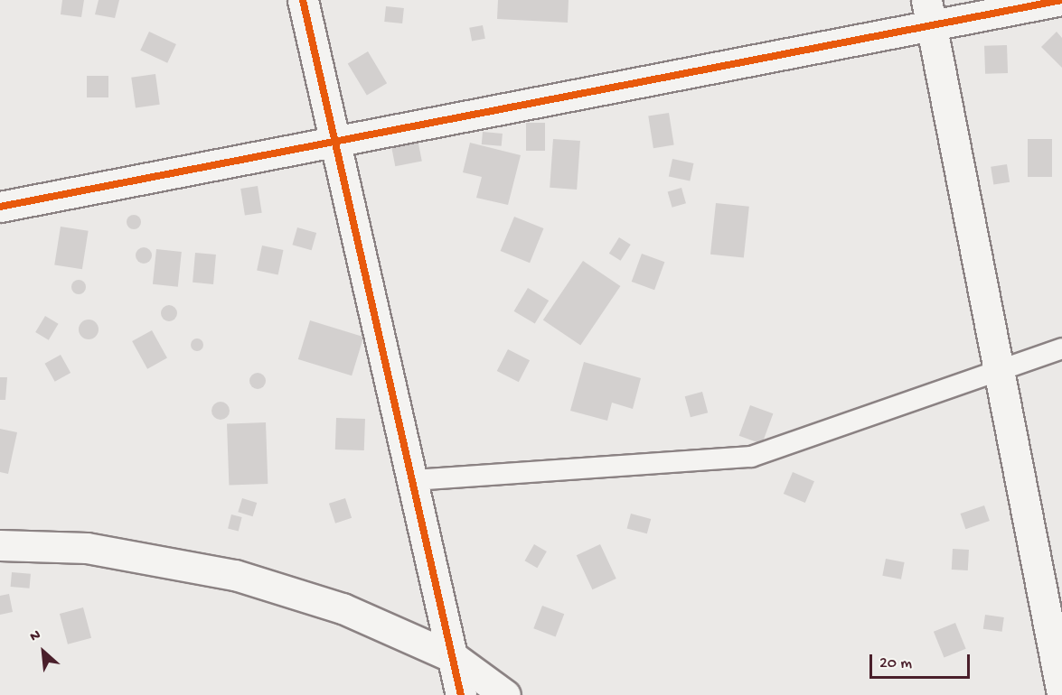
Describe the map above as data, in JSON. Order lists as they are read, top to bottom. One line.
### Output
{"scale_bar":"20 m","north":"top left"}
